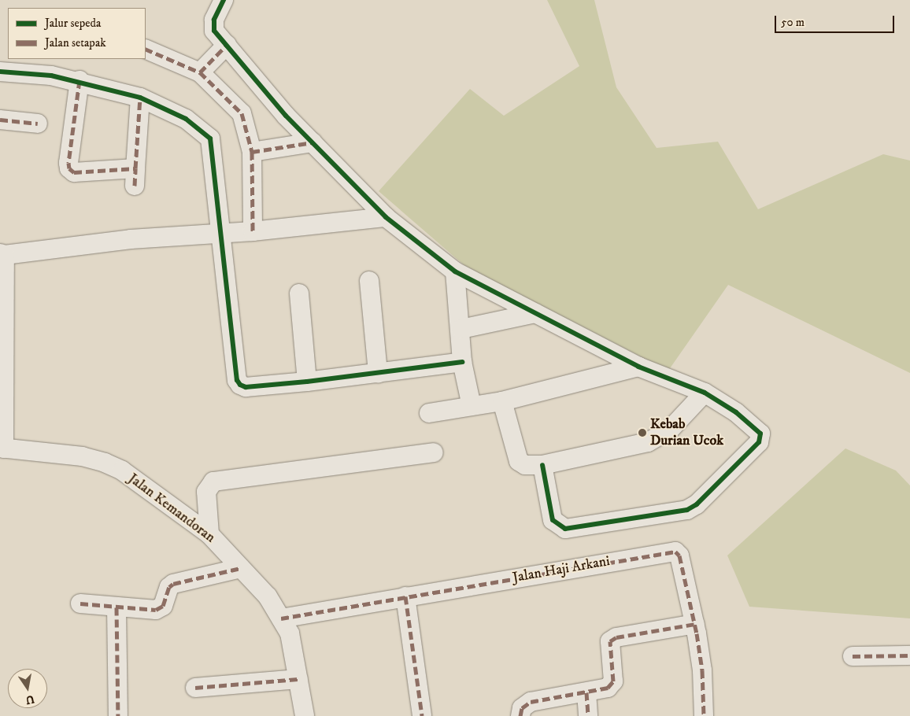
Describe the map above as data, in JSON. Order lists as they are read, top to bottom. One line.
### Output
{"streets":{"street":["Jalan Kemandoran","Jalan Haji Arkani"]},"crossings":[["Jalan Kemandoran","Jalan Haji Arkani"]],"places":["Kebab Durian Ucok"],"legend":["Jalur sepeda","Jalan setapak"],"scale_bar":"50 m","north":"bottom"}
